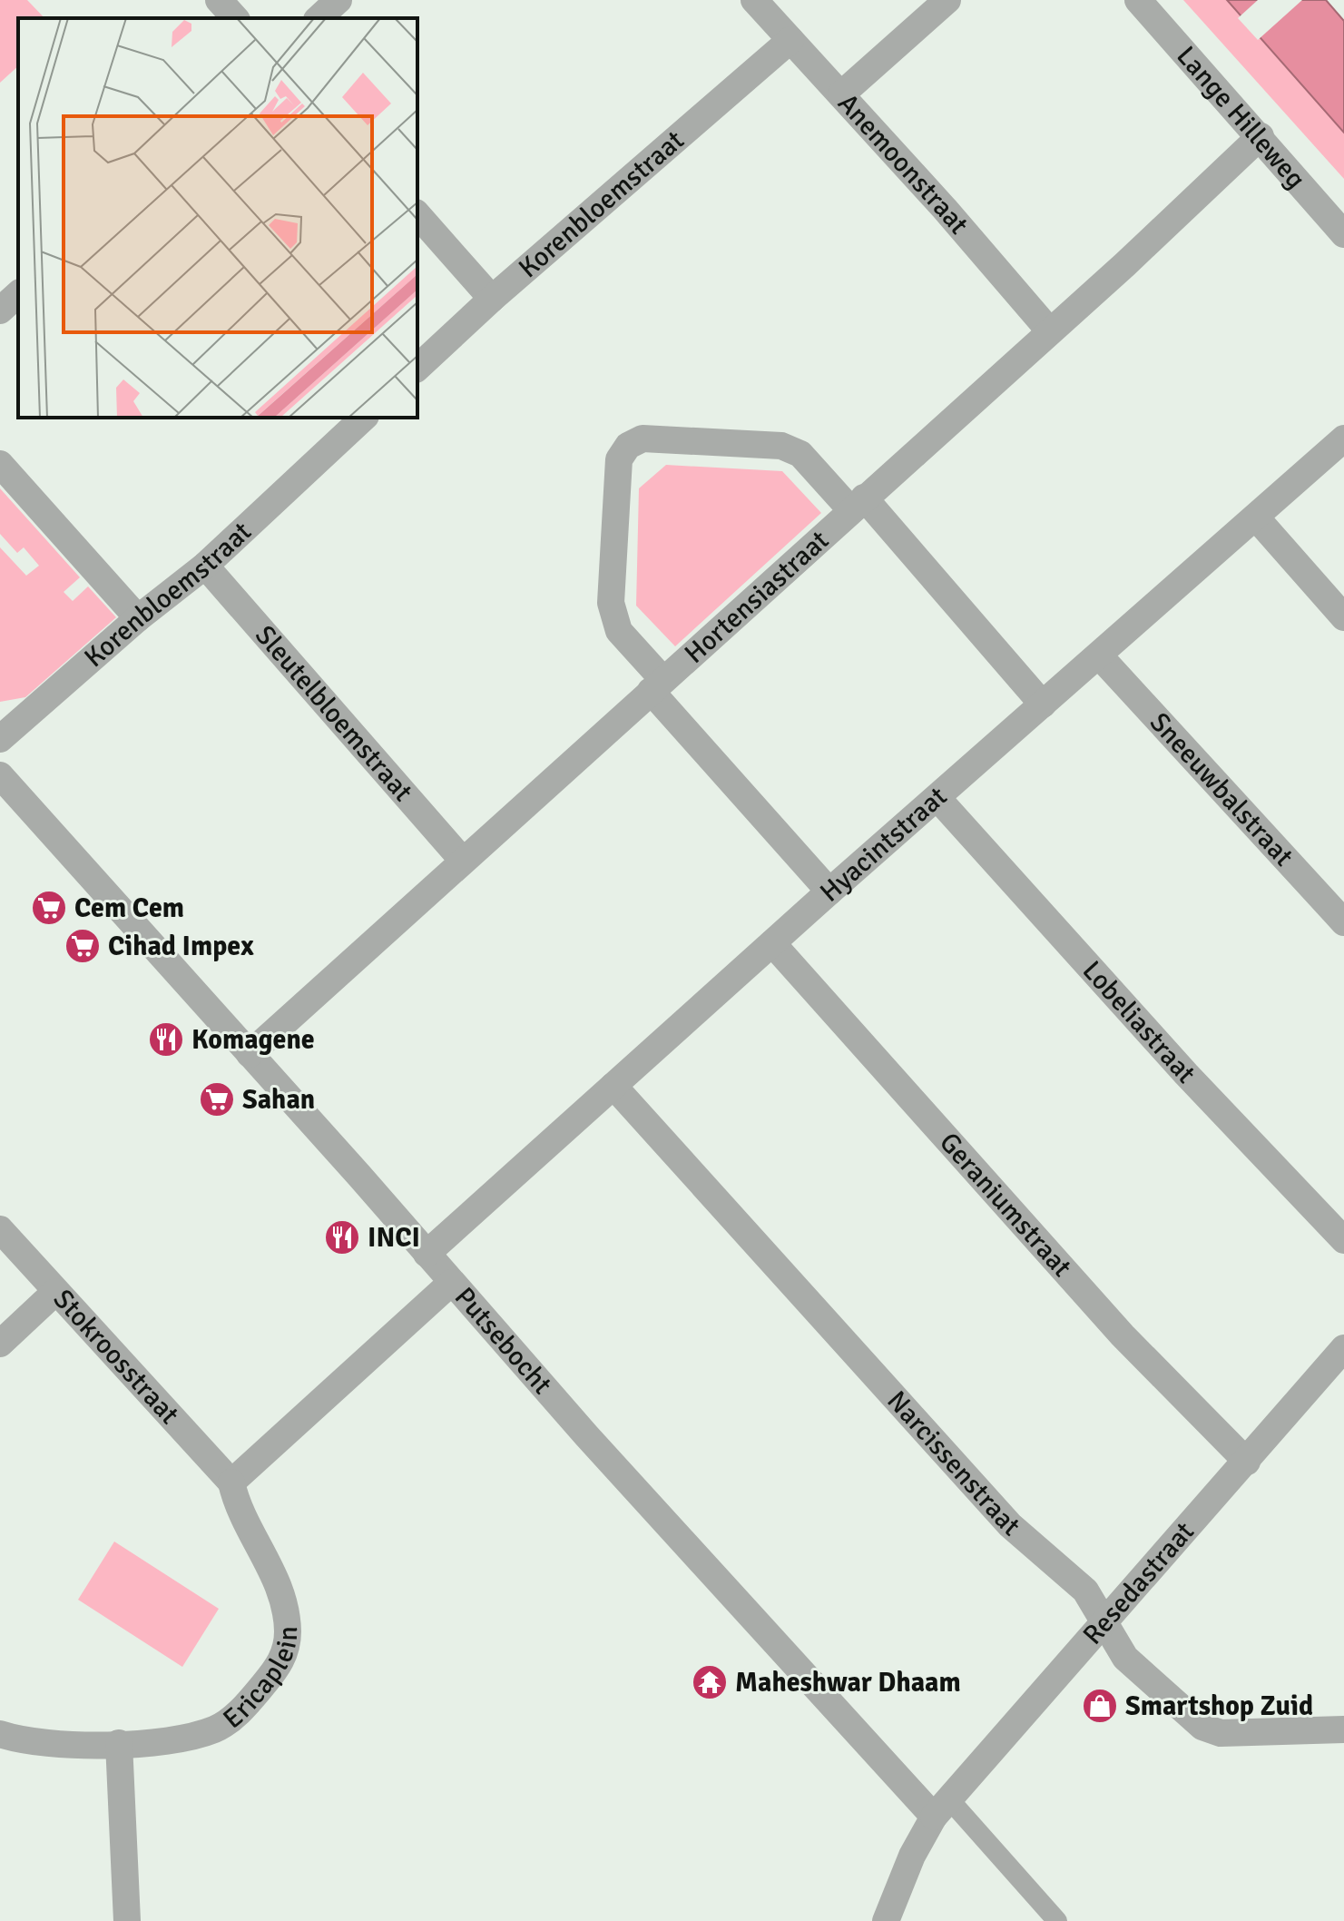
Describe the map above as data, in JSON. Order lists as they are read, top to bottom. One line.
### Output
{"streets":{"street":["Lange Hilleweg","Anemoonstraat","Korenbloemstraat","Hortensiastraat","Sleutelbloemstraat","Sneeuwbalstraat","Hyacintstraat","Lobeliastraat","Geraniumstraat","Putsebocht","Stokroosstraat","Narcissenstraat","Resedastraat","Ericaplein"]},"crossings":[["Lange Hilleweg","Hortensiastraat"],["Anemoonstraat","Korenbloemstraat"],["Anemoonstraat","Hortensiastraat"],["Korenbloemstraat","Sleutelbloemstraat"],["Hortensiastraat","Sleutelbloemstraat"],["Hortensiastraat","Putsebocht"],["Sneeuwbalstraat","Hyacintstraat"],["Hyacintstraat","Lobeliastraat"],["Hyacintstraat","Geraniumstraat"],["Hyacintstraat","Putsebocht"],["Hyacintstraat","Narcissenstraat"],["Geraniumstraat","Resedastraat"],["Putsebocht","Resedastraat"],["Stokroosstraat","Ericaplein"],["Narcissenstraat","Resedastraat"]],"places":{"supermarket":["Cem Cem","Cihad Impex","Sahan"],"restaurant":["Komagene","INCI"],"temple":["Maheshwar Dhaam"],"shop":["Smartshop Zuid"]}}
